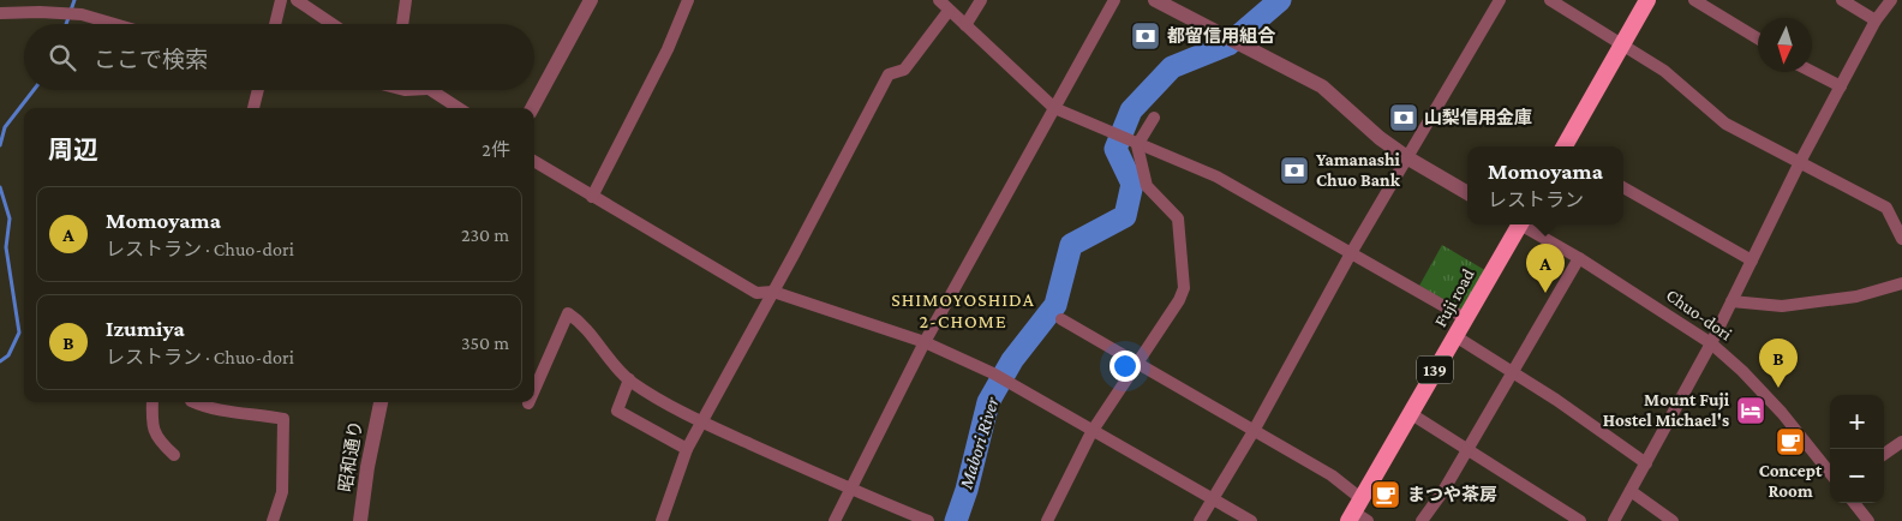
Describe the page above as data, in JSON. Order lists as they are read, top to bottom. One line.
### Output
{"streets":{"highway":["Fuji road","139"],"street":["Chuo-dori","昭和通り"]},"districts":["SHIMOYOSHIDA 2-CHOME"],"water":["Mabori River"],"places":{"bank":["都留信用組合","山梨信用金庫","Yamanashi Chuo Bank"],"hotel":["Mount Fuji Hostel Michael's"],"cafe":["Concept Room","まつや茶房"]},"north":"bottom","page":{"search":"ここで検索","heading":["周辺","2件"],"popup":["Momoyama","レストラン"],"list":[{"mark":"A","name":"Momoyama","note":"レストラン · Chuo-dori","value":"230 m"},{"mark":"B","name":"Izumiya","note":"レストラン · Chuo-dori","value":"350 m"}],"pins":["A","B"],"map_buttons":["+","−"]}}
